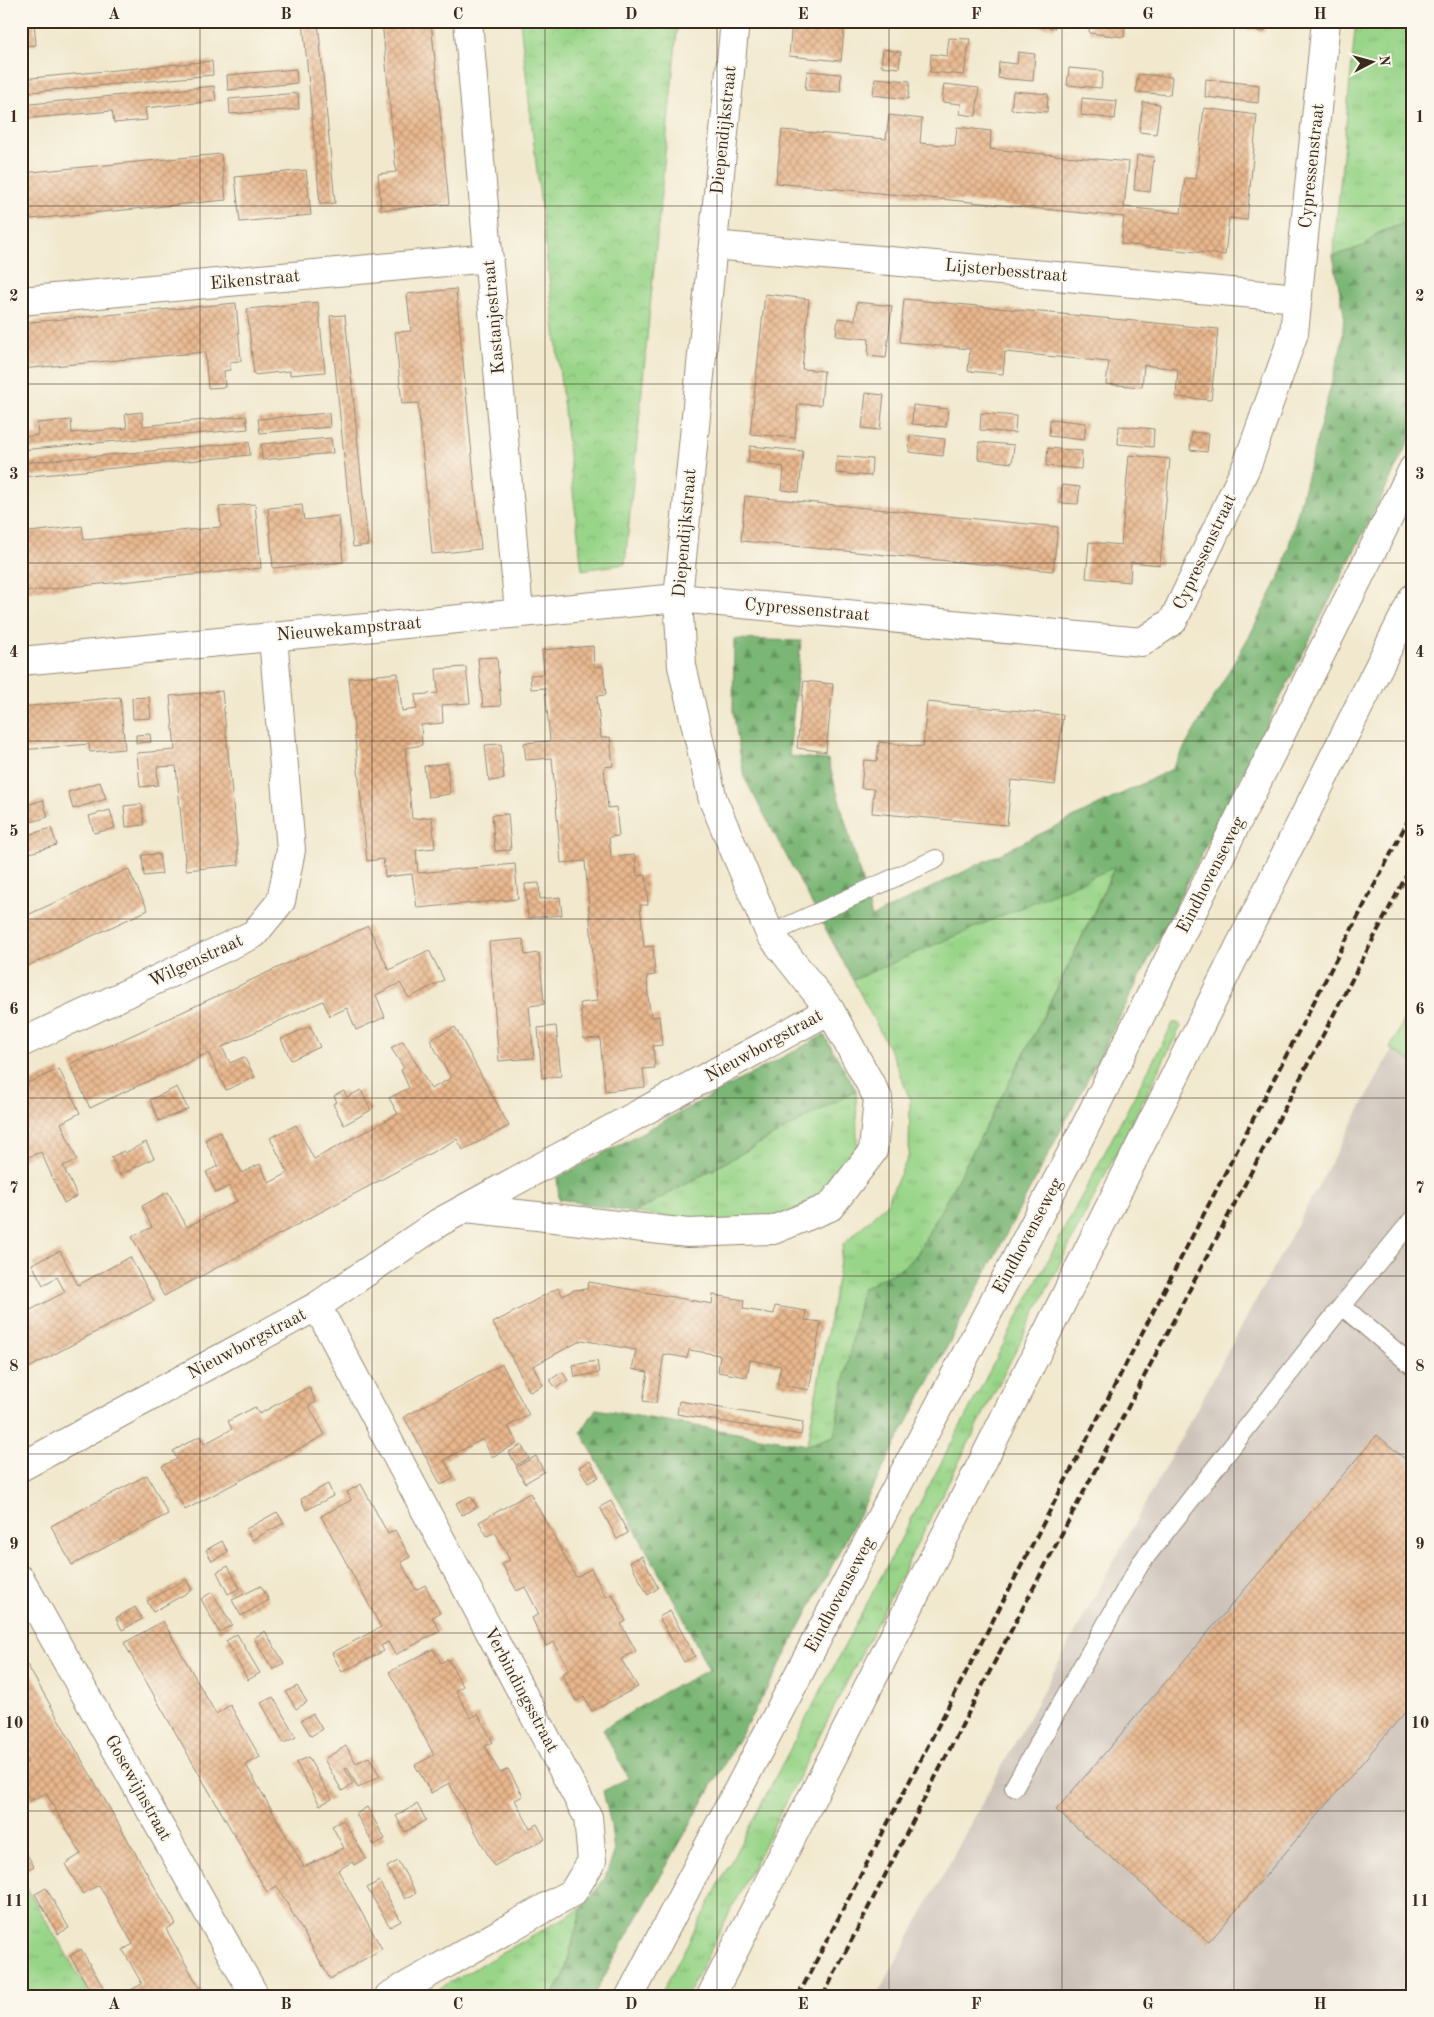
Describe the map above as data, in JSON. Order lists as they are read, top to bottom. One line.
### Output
{"streets":{"street":["Diependijkstraat","Cypressenstraat","Lijsterbesstraat","Eikenstraat","Kastanjestraat","Nieuwekampstraat","Eindhovenseweg","Wilgenstraat","Nieuwborgstraat","Verbindingsstraat","Gosewijnstraat"]},"crossings":[["Diependijkstraat","Cypressenstraat"],["Diependijkstraat","Lijsterbesstraat"],["Diependijkstraat","Nieuwekampstraat"],["Diependijkstraat","Nieuwborgstraat"],["Cypressenstraat","Lijsterbesstraat"],["Cypressenstraat","Nieuwekampstraat"],["Eikenstraat","Kastanjestraat"],["Kastanjestraat","Nieuwekampstraat"],["Nieuwekampstraat","Wilgenstraat"],["Nieuwborgstraat","Verbindingsstraat"]],"north":"right","grid":{"columns":["A","B","C","D","E","F","G","H"],"rows":["1","2","3","4","5","6","7","8","9","10","11"]}}
